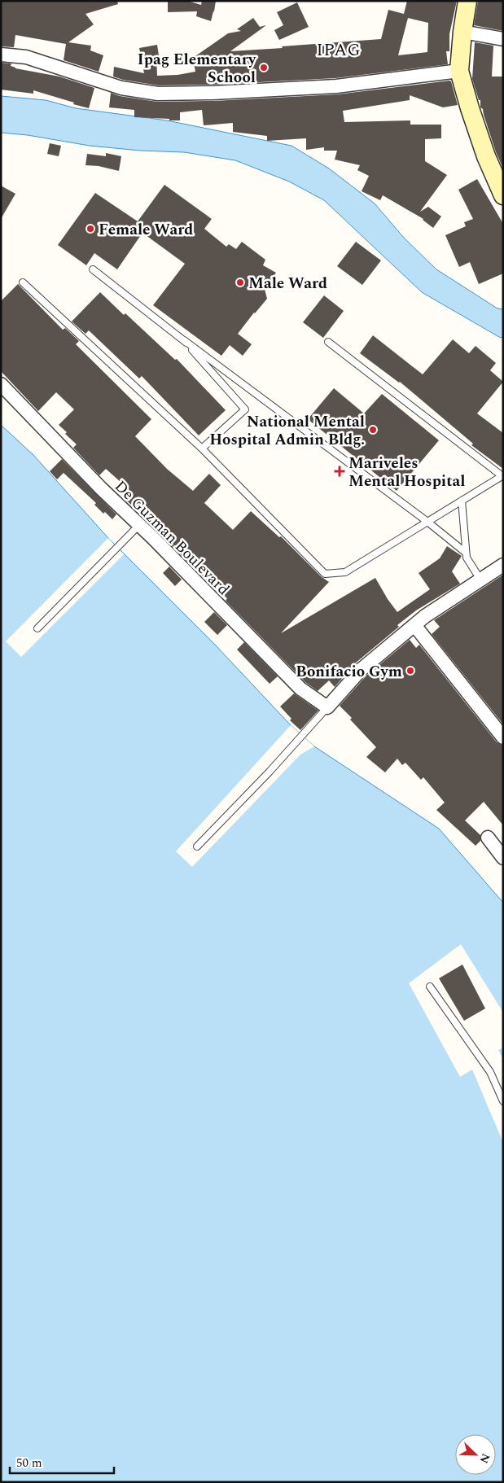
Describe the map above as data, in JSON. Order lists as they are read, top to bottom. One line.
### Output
{"streets":{"street":["De Guzman Boulevard"]},"districts":["IPAG"],"places":{"other":["Ipag Elementary School","Female Ward","Male Ward","National Mental Hospital Admin Bldg.","Bonifacio Gym"],"health":["Mariveles Mental Hospital"]},"scale_bar":"50 m","north":"bottom right"}
